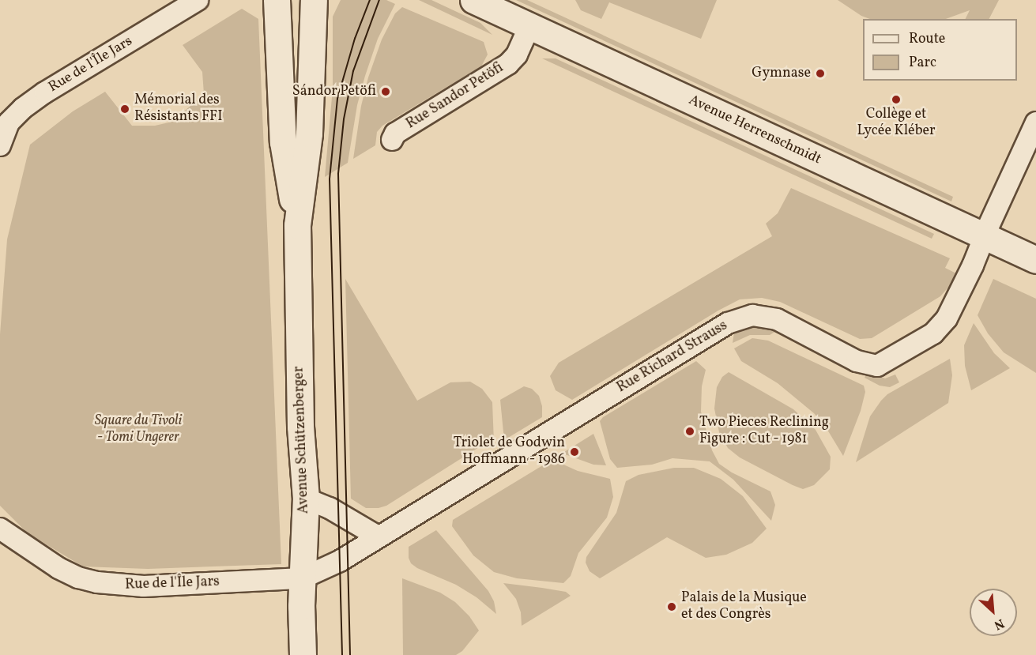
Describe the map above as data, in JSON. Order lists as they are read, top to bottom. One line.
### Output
{"streets":{"main road":["Avenue Herrenschmidt","Avenue Schützenberger"],"street":["Rue de l'Île Jars","Rue Sandor Petöfi","Rue Richard Strauss"]},"crossings":[["Rue de l'Île Jars","Rue Richard Strauss"],["Rue de l'Île Jars","Avenue Schützenberger"],["Rue Sandor Petöfi","Avenue Herrenschmidt"],["Avenue Herrenschmidt","Rue Richard Strauss"],["Rue Richard Strauss","Avenue Schützenberger"]],"parks":["Square du Tivoli - Tomi Ungerer"],"places":["Gymnase","Sándor Petöfi","Collège et Lycée Kléber","Mémorial des Résistants FFI","Two Pieces Reclining Figure : Cut - 1981","Triolet de Godwin Hoffmann - 1986","Palais de la Musique et des Congrès"],"legend":["Route","Parc"],"north":"bottom right"}
